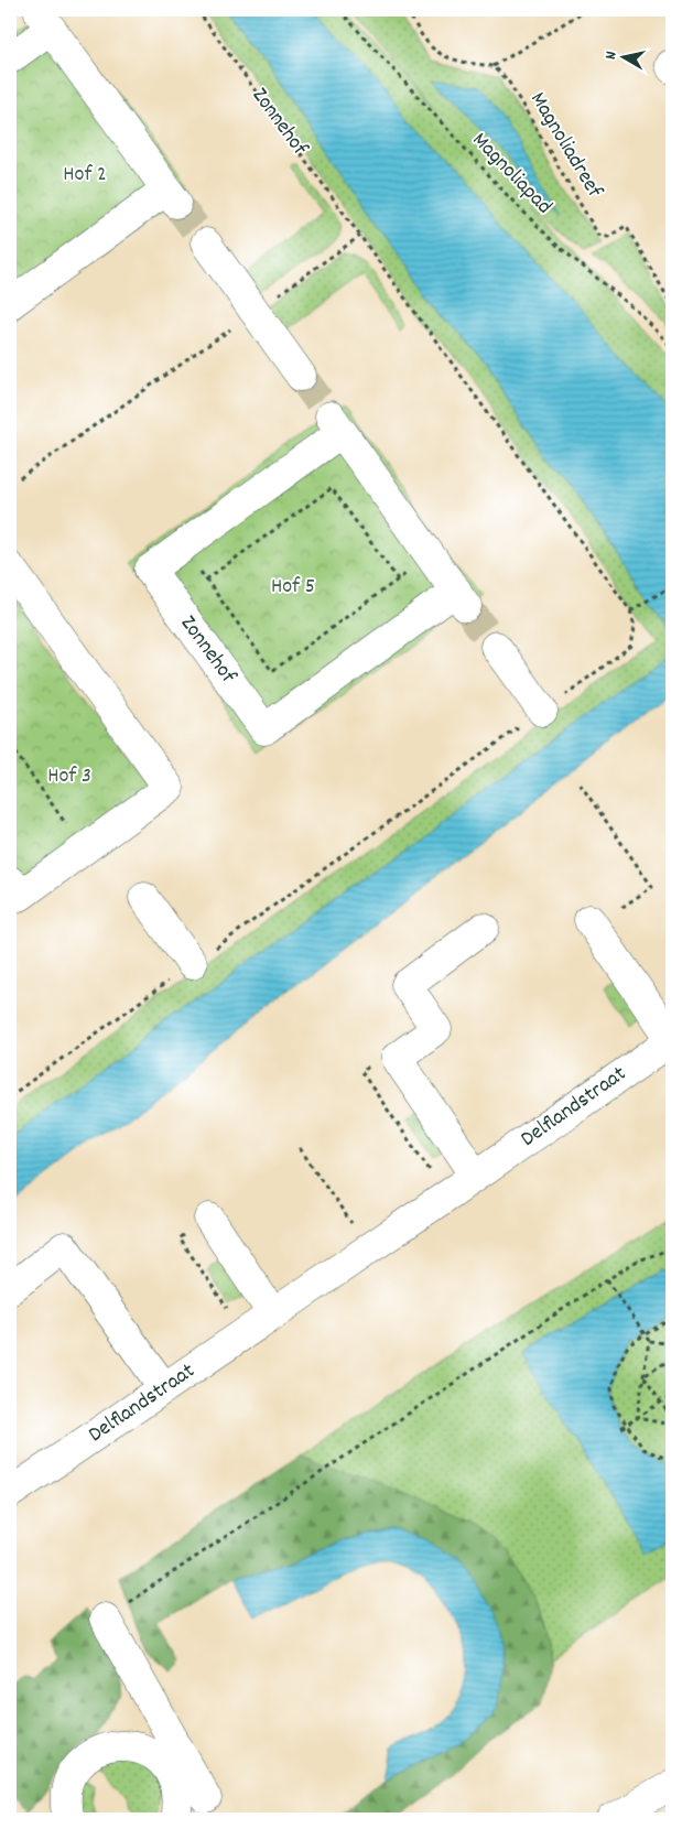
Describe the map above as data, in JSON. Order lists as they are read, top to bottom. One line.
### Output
{"streets":{"street":["Zonnehof","Delflandstraat"],"path":["Magnoliadreef","Magnoliapad"]},"parks":["Hof 2","Hof 5","Hof 3"],"north":"left"}
